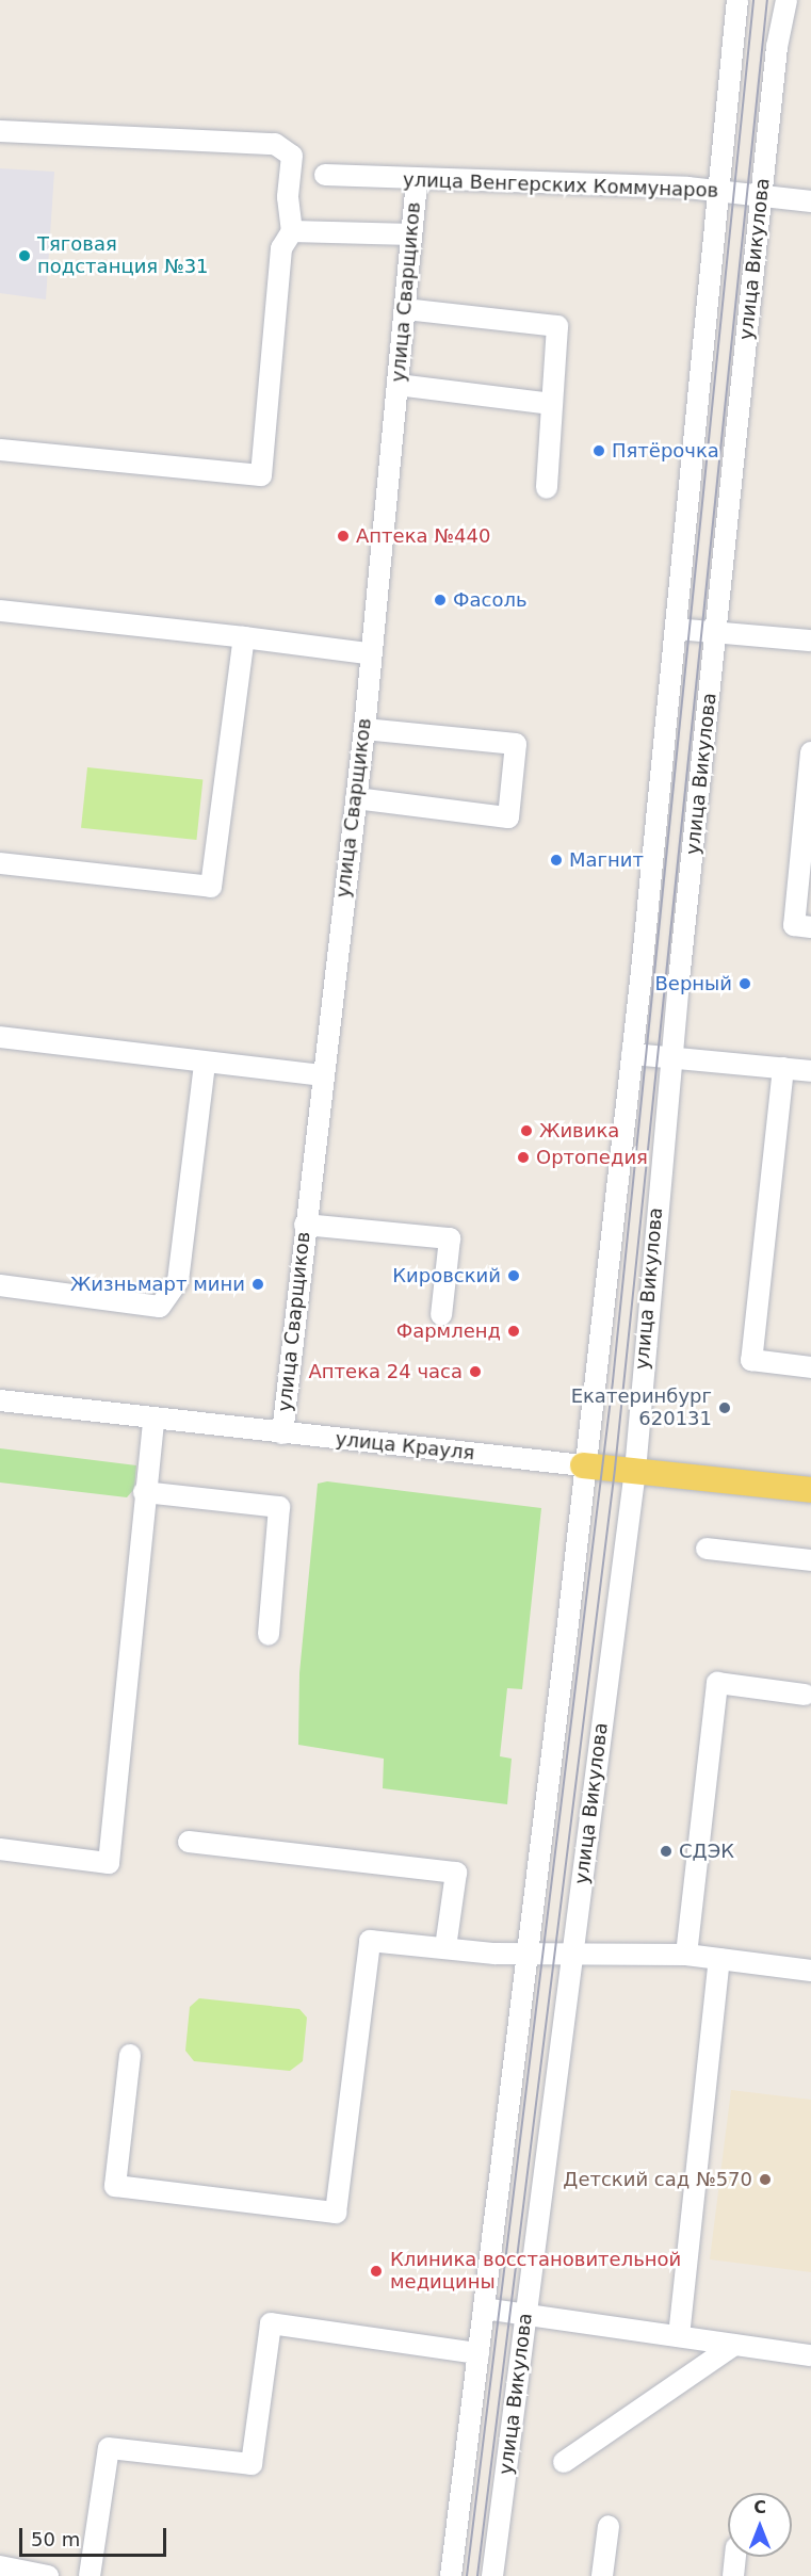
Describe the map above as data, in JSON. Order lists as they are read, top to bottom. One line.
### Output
{"streets":{"main road":["улица Крауля"],"street":["улица Венгерских Коммунаров","улица Викулова","улица Сварщиков"]},"crossings":[["улица Венгерских Коммунаров","улица Викулова"],["улица Венгерских Коммунаров","улица Сварщиков"],["улица Викулова","улица Крауля"],["улица Сварщиков","улица Крауля"]],"places":["Тяговая подстанция №31","Пятёрочка","Аптека №440","Фасоль","Магнит","Верный","Живика","Ортопедия","Кировский","Жизньмарт мини","Фармленд","Аптека 24 часа","Екатеринбург 620131","СДЭК","Детский сад №570","Клиника восстановительной медицины"],"scale_bar":"50 m","north":"top"}
